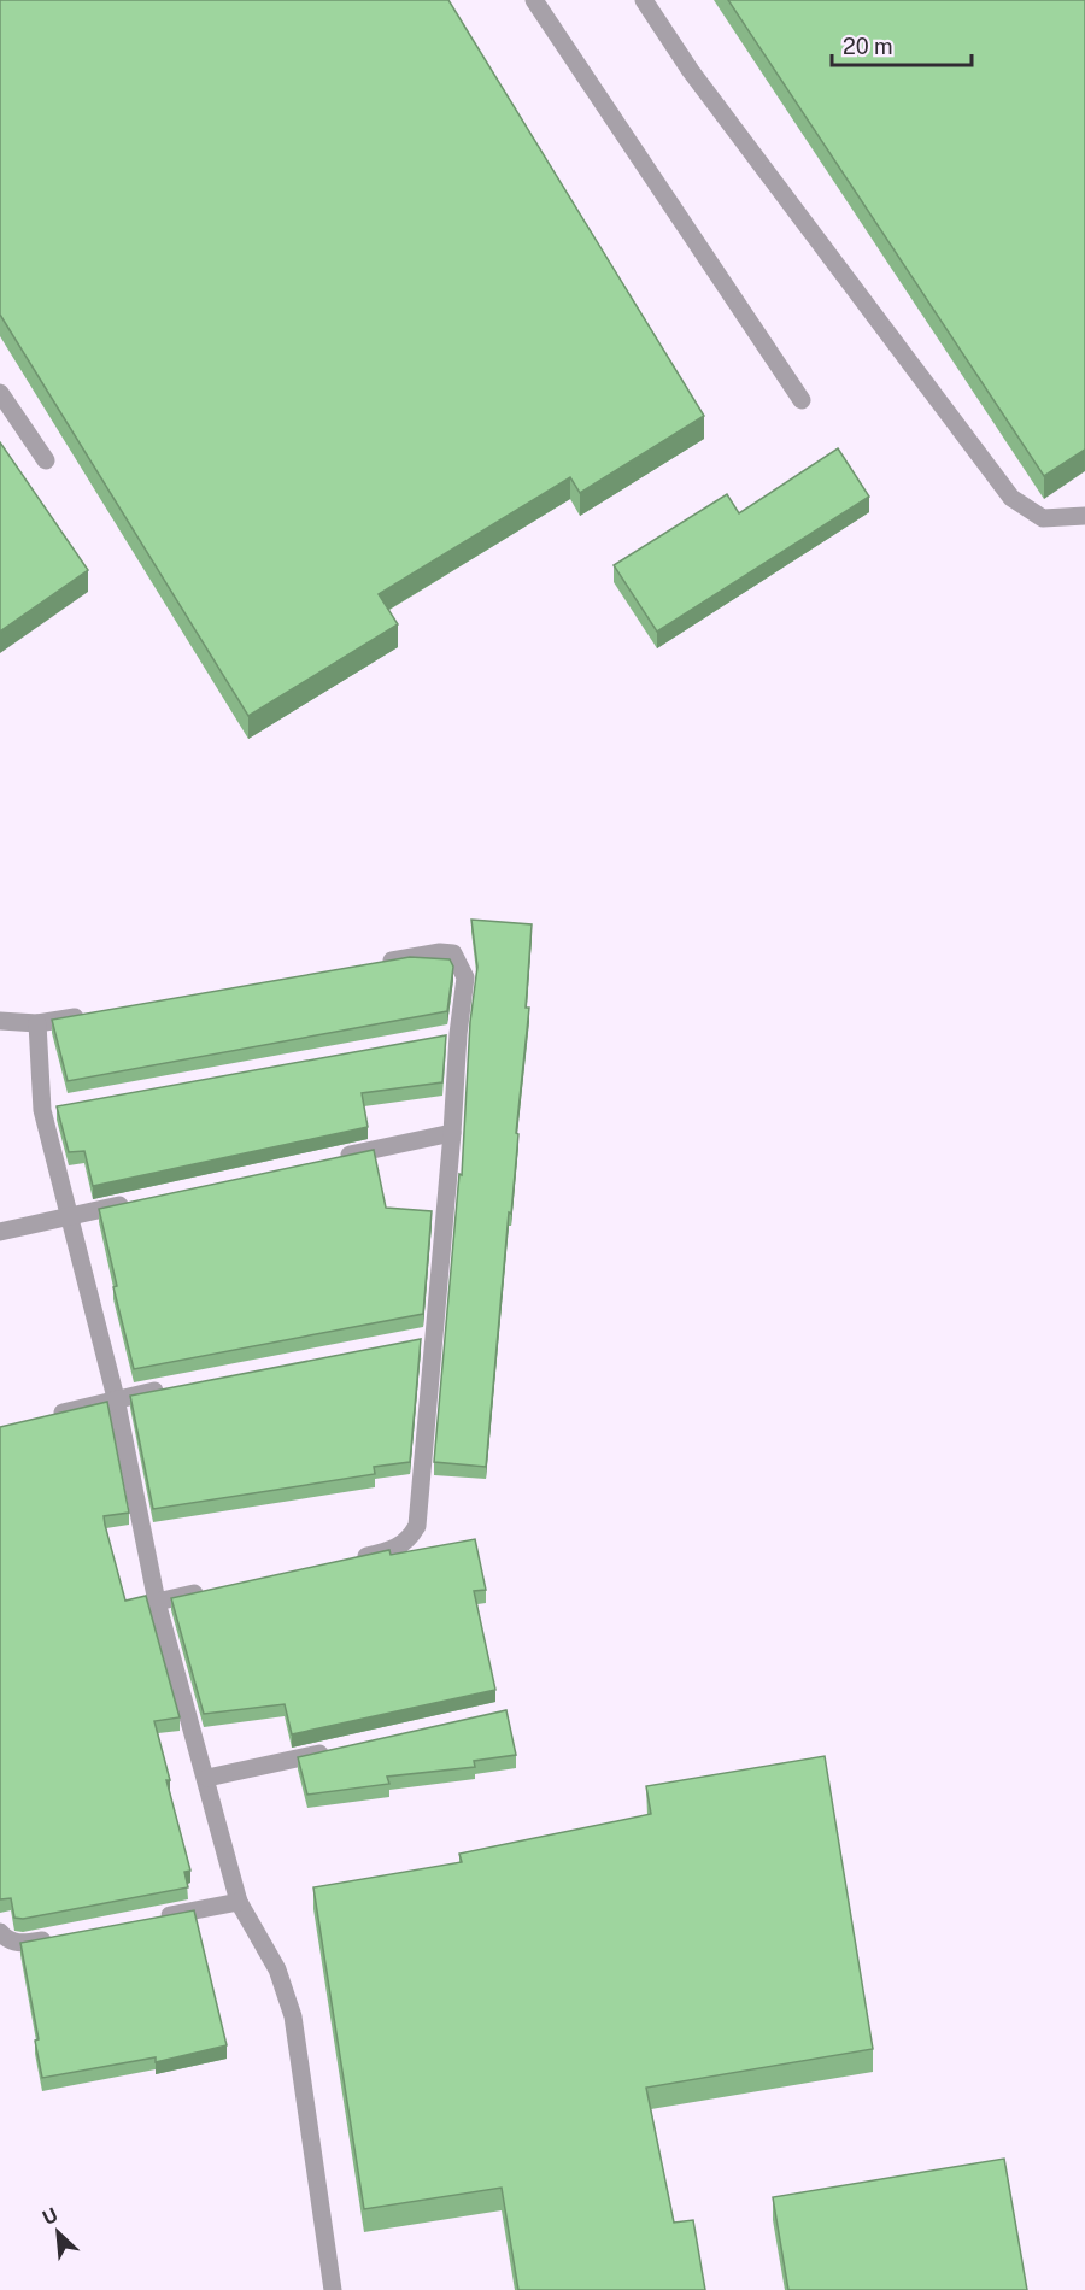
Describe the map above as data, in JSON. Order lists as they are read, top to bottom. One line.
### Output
{"scale_bar":"20 m","north":"top left"}
